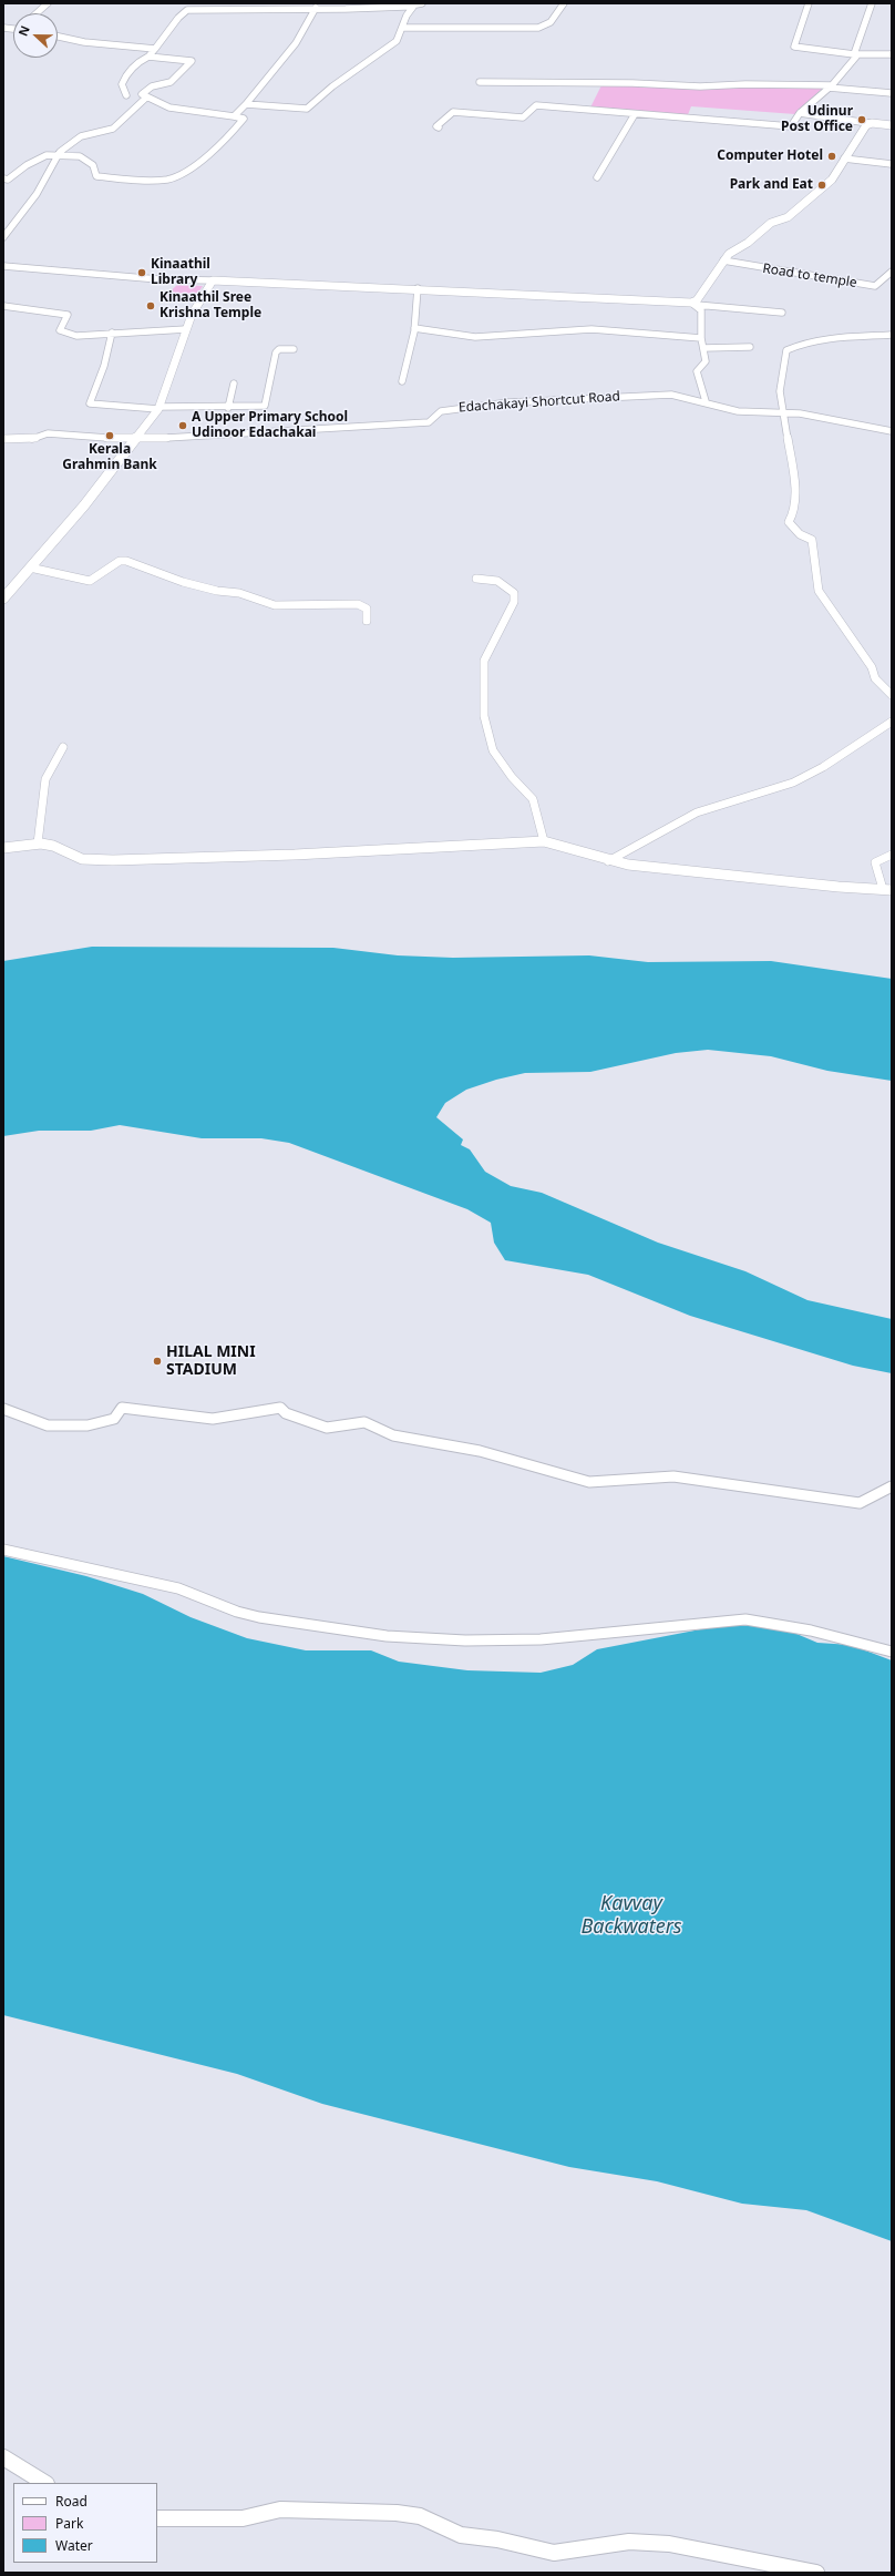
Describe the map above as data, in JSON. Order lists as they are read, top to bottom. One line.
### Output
{"streets":{"street":["Road to temple","Edachakayi Shortcut Road"]},"water":["Kavvay Backwaters"],"places":["Udinur Post Office","Computer Hotel","Park and Eat","Kinaathil Library","Kinaathil Sree Krishna Temple","A Upper Primary School Udinoor Edachakai","Kerala Grahmin Bank","HILAL MINI STADIUM"],"legend":["Road","Park","Water"],"north":"left"}
